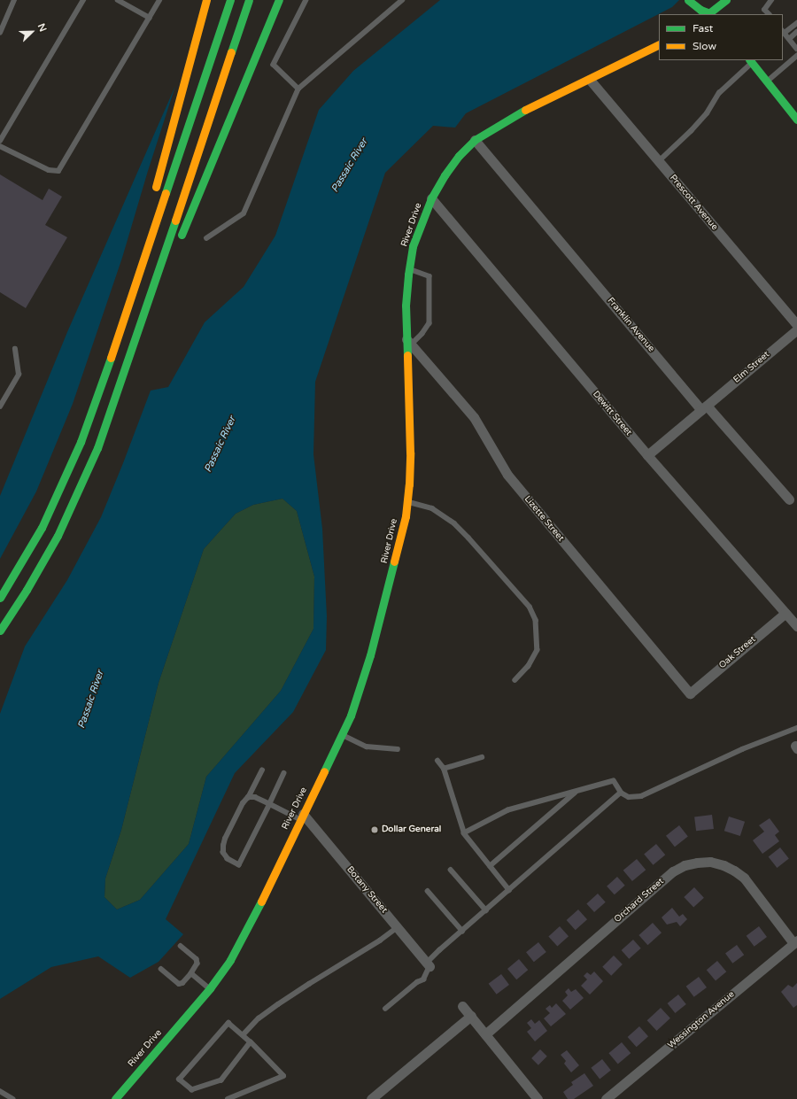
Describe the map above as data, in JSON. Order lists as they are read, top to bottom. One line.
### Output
{"streets":{"main road":["River Drive"],"street":["Prescott Avenue","Franklin Avenue","Elm Street","Dewitt Street","Lizette Street","Oak Street","Botany Street","Orchard Street","Wessington Avenue"]},"crossings":[["Prescott Avenue","River Drive"],["River Drive","Franklin Avenue"],["River Drive","Dewitt Street"],["River Drive","Lizette Street"],["River Drive","Botany Street"],["Franklin Avenue","Elm Street"],["Elm Street","Dewitt Street"],["Dewitt Street","Oak Street"],["Lizette Street","Oak Street"],["Orchard Street","Wessington Avenue"]],"water":["Passaic River"],"places":["Dollar General"],"legend":["Fast","Slow"],"north":"top right"}
